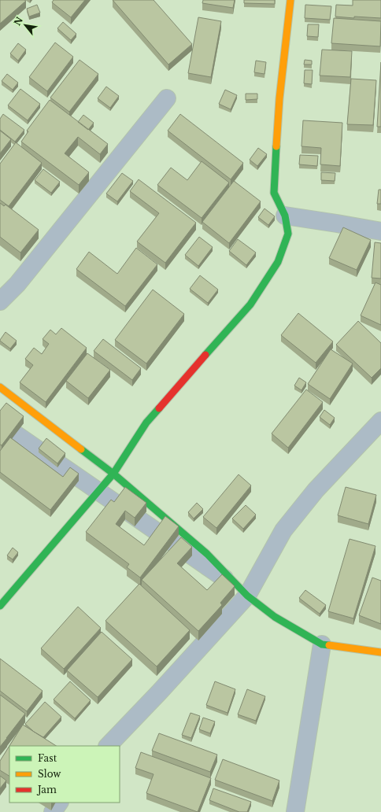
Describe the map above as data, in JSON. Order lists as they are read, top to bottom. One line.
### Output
{"legend":["Fast","Slow","Jam"],"north":"top left"}
